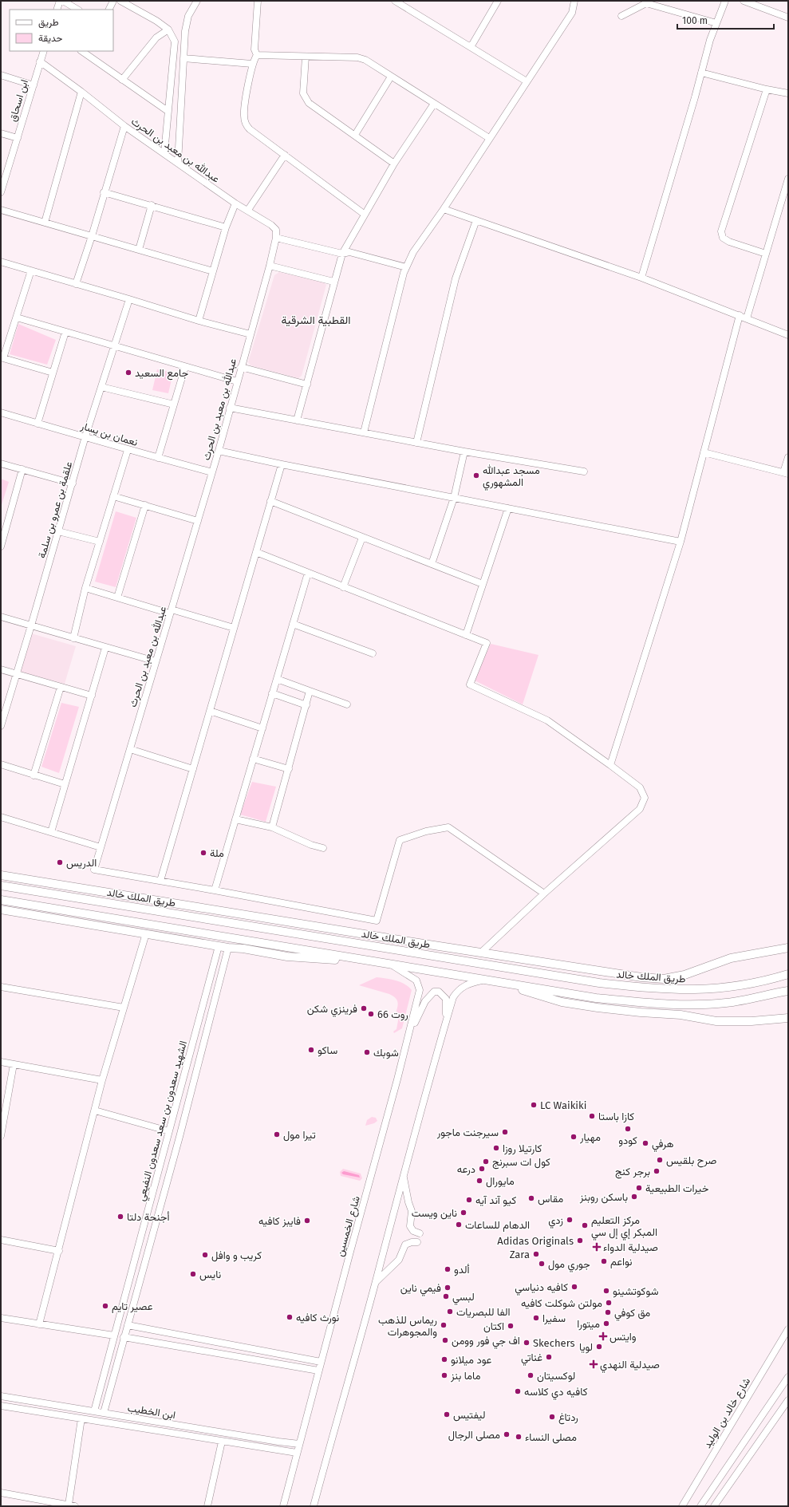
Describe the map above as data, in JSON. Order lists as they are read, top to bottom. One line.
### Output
{"streets":{"main road":["طريق الملك خالد"],"street":["ابن اسحاق","عبدالله بن معبد بن الحرث","نعمان بن يسار","علقمة بن عمرو بن سلمة","الشهيد سعدون بن سعد سعدون النفيعي","شارع الخمسين","ابن الخطيب","شارع خالد بن الوليد"]},"crossings":[["ابن اسحاق","عبدالله بن معبد بن الحرث"],["عبدالله بن معبد بن الحرث","نعمان بن يسار"],["نعمان بن يسار","علقمة بن عمرو بن سلمة"],["الشهيد سعدون بن سعد سعدون النفيعي","ابن الخطيب"],["شارع الخمسين","ابن الخطيب"]],"districts":["القطبية الشرقية"],"places":{"other":["جامع السعيد","مسجد عبدالله المشهوري","ملة","الدريس","فرينزي شكن","روت 66","ساكو","شوبك","LC Waikiki","كازا باستا","كودو","سيرجنت ماجور","تيرا مول","مهيار","هرفي","كارتيلا روزا","صرح بلقيس","كول ات سبرنج","درعه","برجر كنج","مايورال","خيرات الطبيعية","باسكن روبنز","مقاس","كیو آند آیه","ناين ويست","أجنحة دلتا","زدي","فايبز كافيه","الدهام للساعات","مركز التعليم المبكر إي إل سي","Adidas Originals","Zara","كريب و وافل","نواعم","جوري مول","ألدو","نايس","كافيه دنياسي","فيمي ناين","شوكوتشينو","لبسي","مولتن شوكلت كافيه","عصير تايم","الفا للبصريات","مق كوفي","نورث كافيه","سفيرا","ميتورا","ريماس للذهب والمجوهرات","اكتان","اف جي فور وومن","Skechers","لويا","غناتي","عود ميلانو","ماما بنز","لوكسيتان","كافيه دي كلاسه","ليفتيس","ردتاغ","مصلى الرجال","مصلى النساء"],"health":["صيدلية الدواء","وايتس","صيدلية النهدي"]},"legend":["طريق","حديقة"],"scale_bar":"100 m"}
